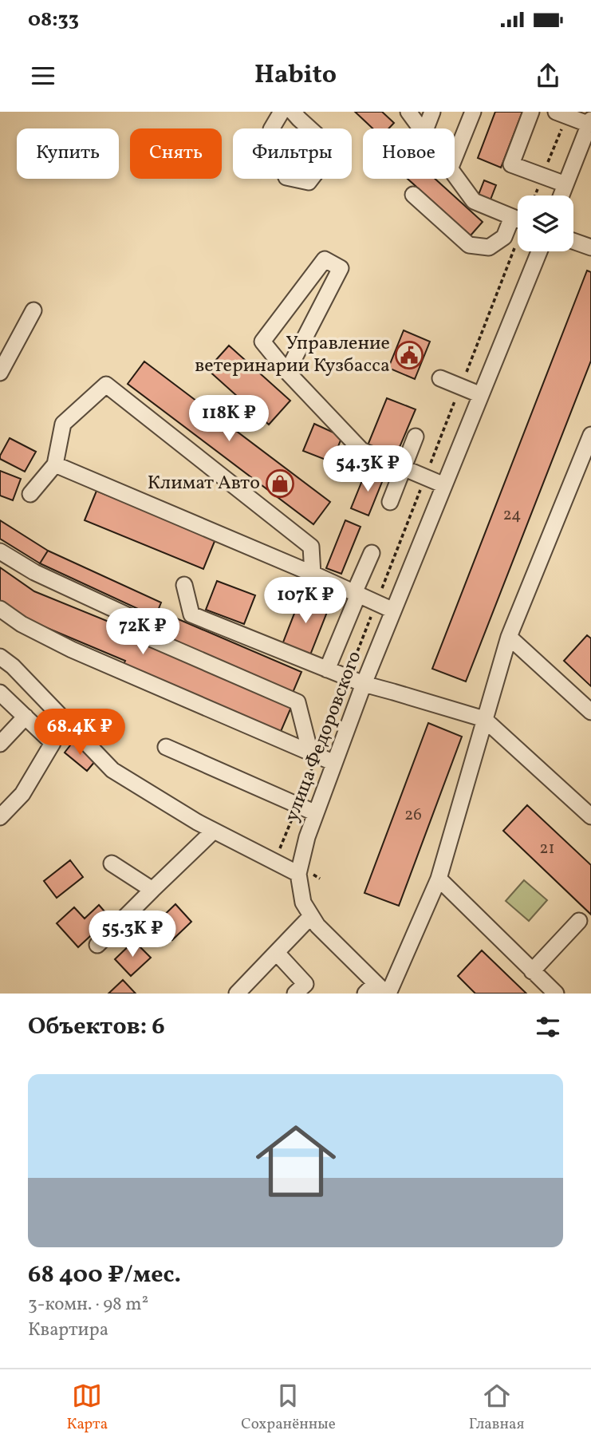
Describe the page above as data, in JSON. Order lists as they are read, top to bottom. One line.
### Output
{"streets":{"street":["улица Федоровского"]},"places":{"public building":["Управление ветеринарии Кузбасса"],"shop":["Климат Авто"]},"house_numbers":["24","26","21"],"page":{"status":"08:33","header":"Habito","chip":["Купить","Снять","Фильтры","Новое"],"price":["118K ₽","54.3K ₽","107K ₽","72K ₽","68.4K ₽","55.3K ₽"],"heading":"Объектов: 6","list":[{"name":"68 400 ₽/мес.","note":"3-комн. · 98 m² · Квартира"}],"tabs":["Карта","Сохранённые","Главная"]}}
